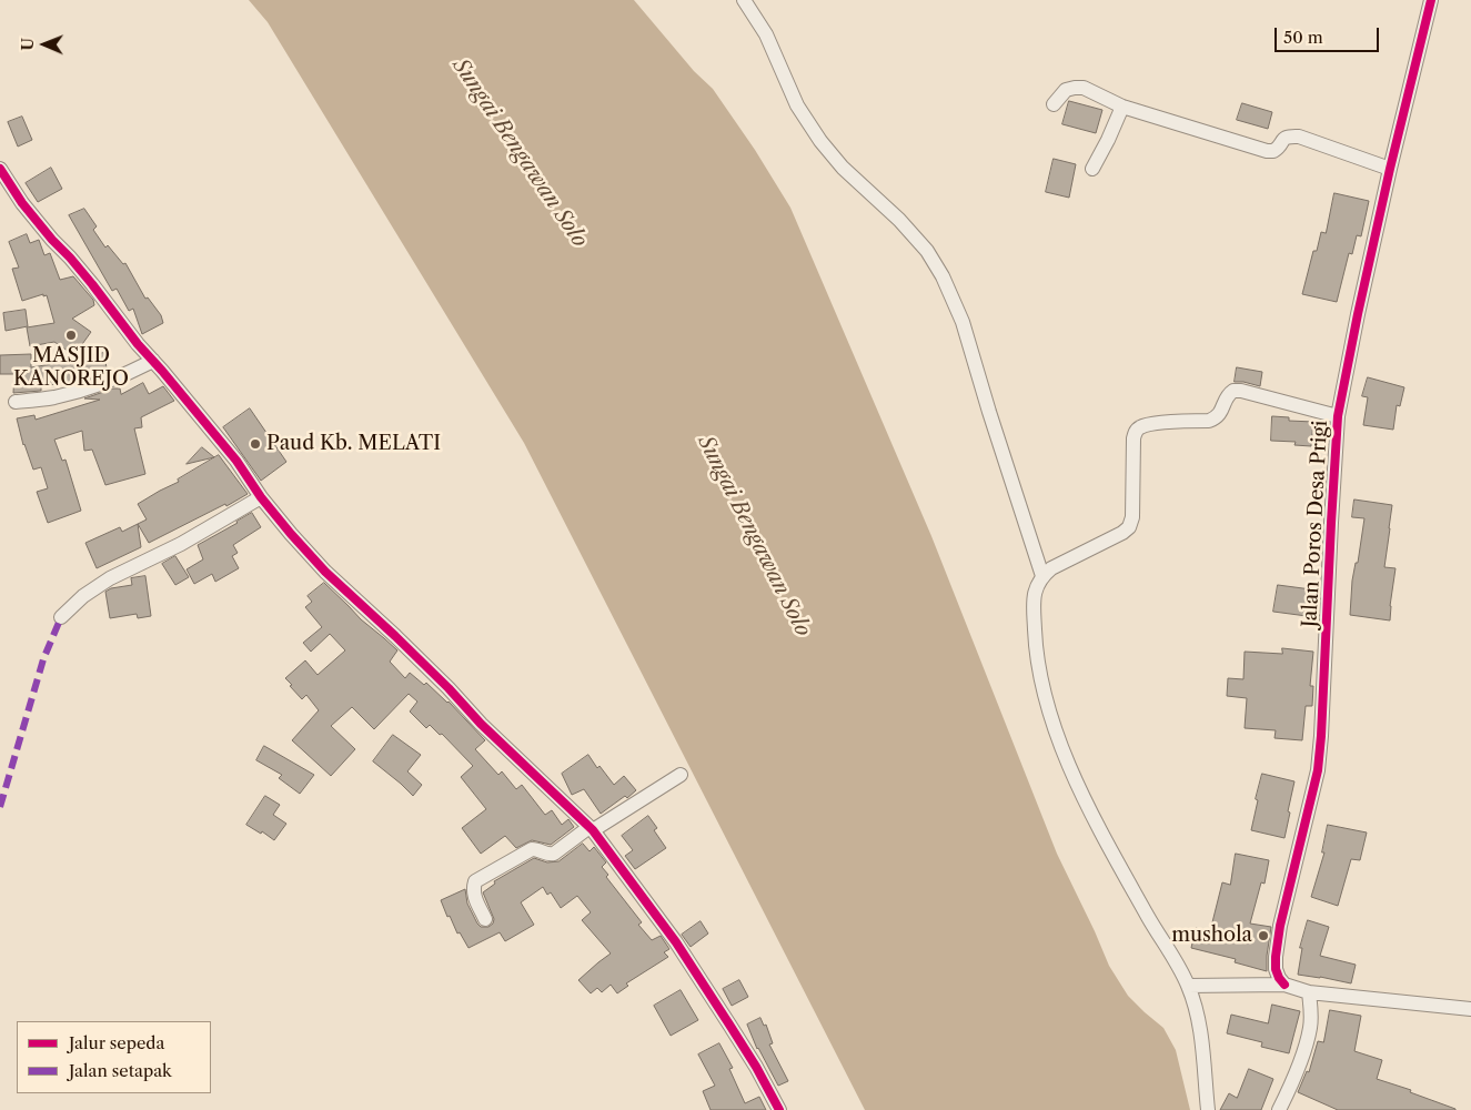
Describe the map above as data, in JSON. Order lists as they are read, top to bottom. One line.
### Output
{"streets":{"street":["Jalan Poros Desa Prigi"]},"water":["Sungai Bengawan Solo"],"places":["MASJID KANOREJO","Paud Kb. MELATI","mushola"],"legend":["Jalur sepeda","Jalan setapak"],"scale_bar":"50 m","north":"left"}
